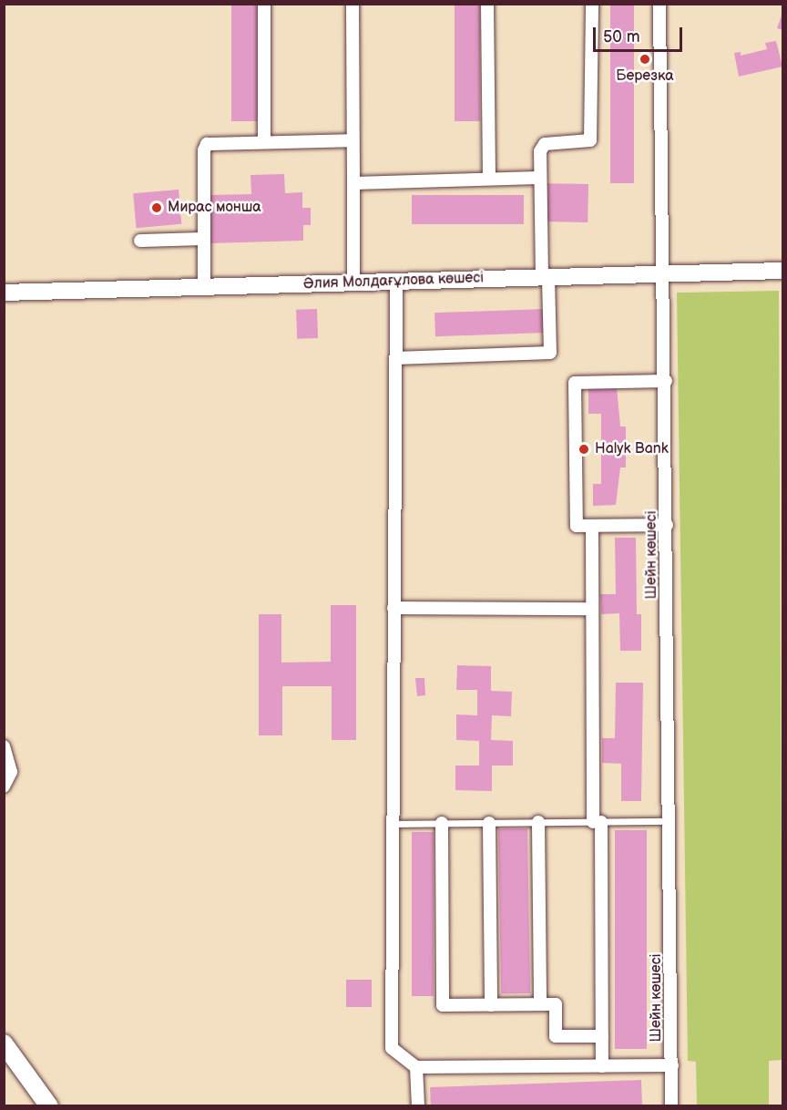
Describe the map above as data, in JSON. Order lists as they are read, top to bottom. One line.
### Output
{"streets":{"street":["Әлия Молдағұлова көшесі","Шейн көшесі"]},"crossings":[["Әлия Молдағұлова көшесі","Шейн көшесі"]],"places":["Березка","Мирас монша","Halyk Bank"],"scale_bar":"50 m"}
